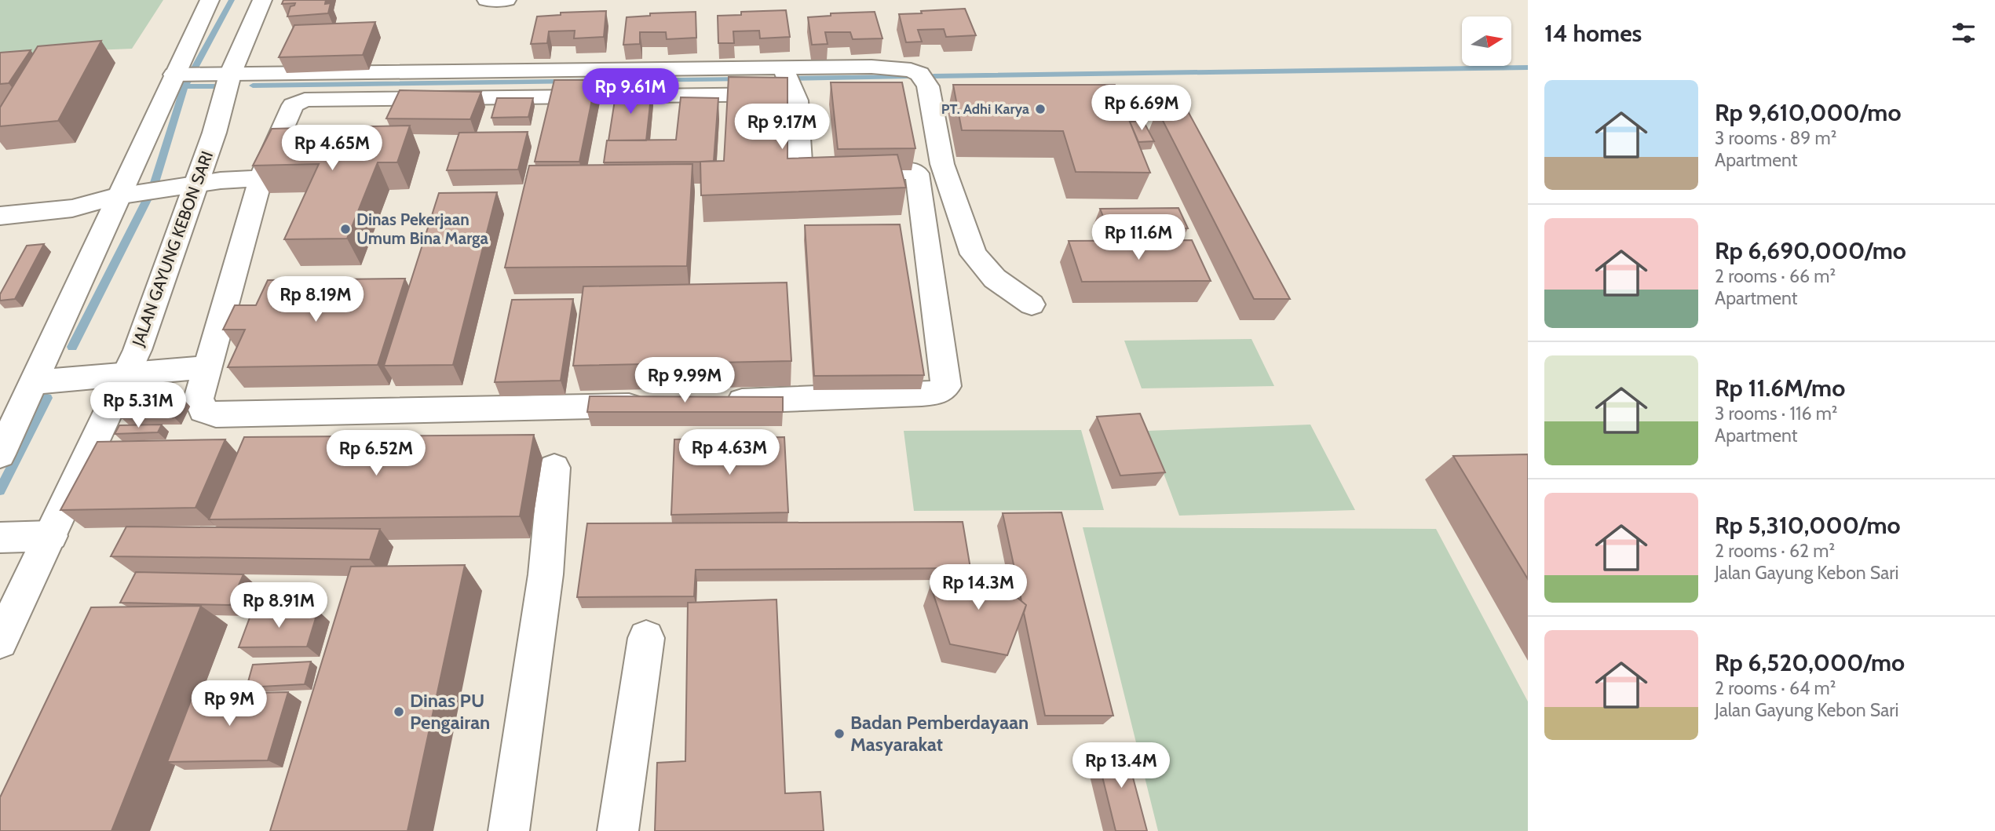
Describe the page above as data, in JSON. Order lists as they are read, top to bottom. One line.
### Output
{"streets":{"street":["JALAN GAYUNG KEBON SARI"]},"places":["PT. Adhi Karya","Dinas Pekerjaan Umum Bina Marga","Dinas PU Pengairan","Badan Pemberdayaan Masyarakat"],"north":"right","page":{"heading":"14 homes","list":[{"name":"Rp 9,610,000/mo","note":"3 rooms · 89 m² · Apartment"},{"name":"Rp 6,690,000/mo","note":"2 rooms · 66 m² · Apartment"},{"name":"Rp 11.6M/mo","note":"3 rooms · 116 m² · Apartment"},{"name":"Rp 5,310,000/mo","note":"2 rooms · 62 m² · Jalan Gayung Kebon Sari"},{"name":"Rp 6,520,000/mo","note":"2 rooms · 64 m² · Jalan Gayung Kebon Sari"}],"price":["Rp 9.61M","Rp 6.69M","Rp 9.17M","Rp 4.65M","Rp 11.6M","Rp 8.19M","Rp 9.99M","Rp 5.31M","Rp 4.63M","Rp 6.52M","Rp 14.3M","Rp 8.91M","Rp 9M","Rp 13.4M"]}}
